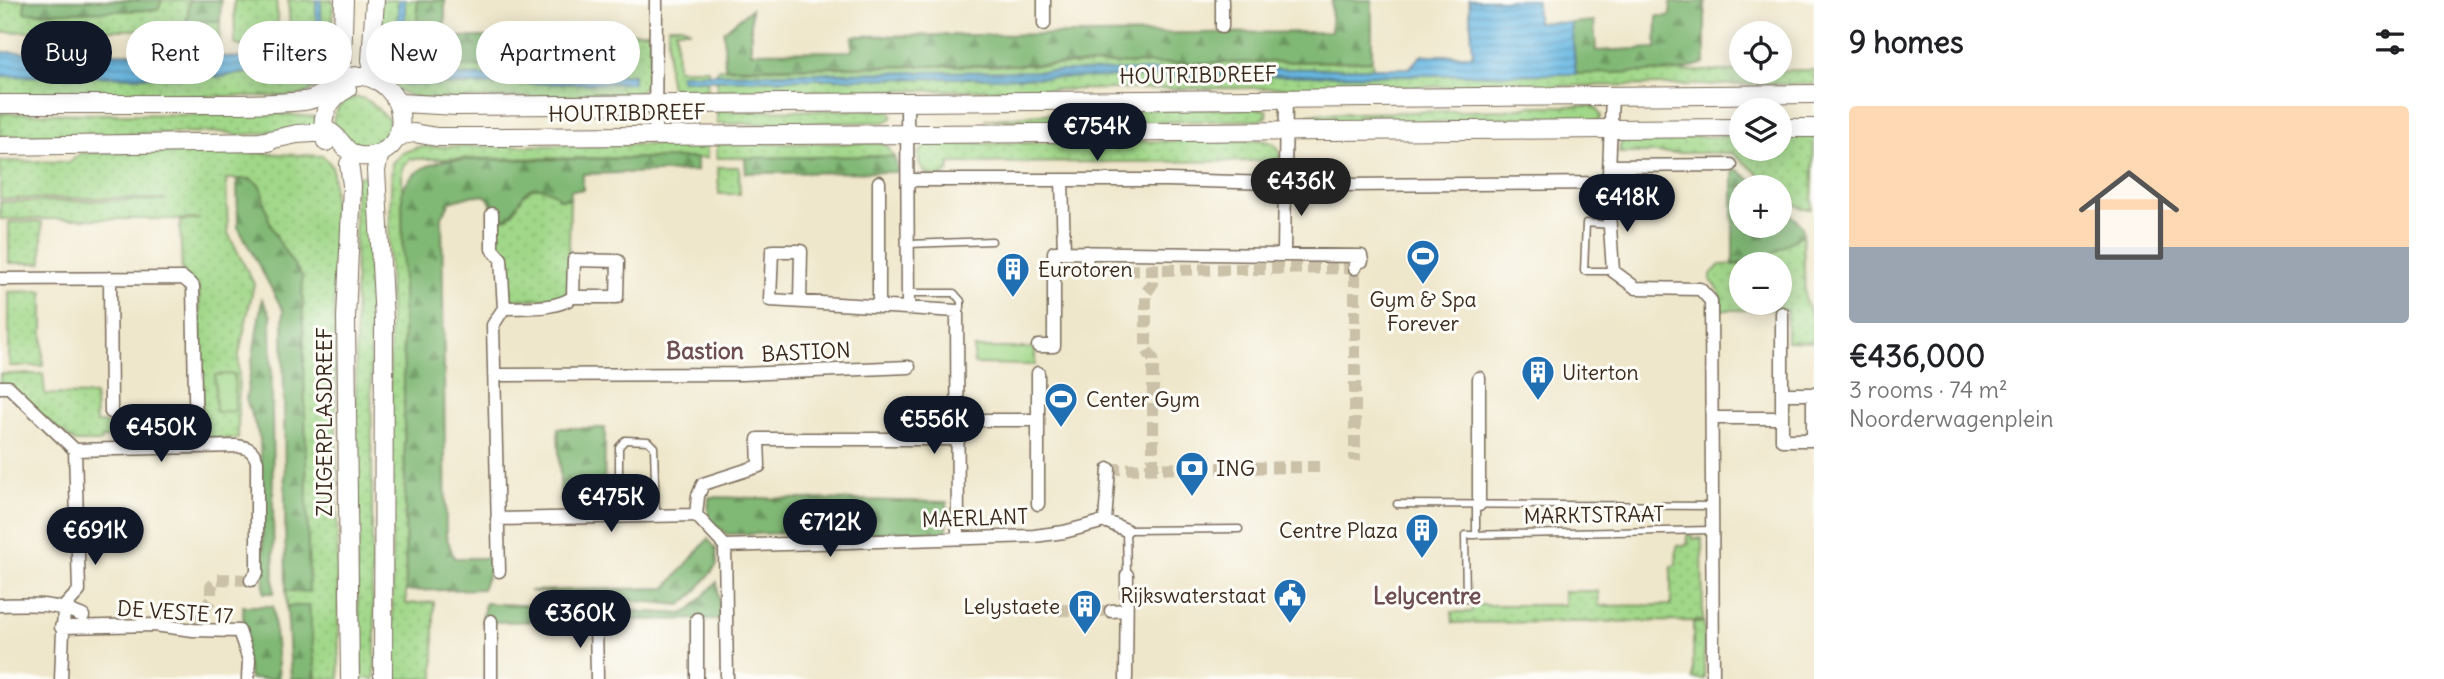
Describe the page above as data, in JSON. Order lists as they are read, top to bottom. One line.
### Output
{"streets":{"main road":["HOUTRIBDREEF","ZUIGERPLASDREEF"],"street":["BASTION","MAERLANT","DE VESTE 17"],"lane":["MARKTSTRAAT"]},"districts":["Bastion","Lelycentre"],"places":{"sports":["Gym & Spa Forever","Center Gym"],"building":["Eurotoren","Uiterton","Centre Plaza","Lelystaete"],"bank":["ING"],"public building":["Rijkswaterstaat"]},"page":{"heading":"9 homes","map_buttons":["+","−"],"chip":["Buy","Rent","Filters","New","Apartment"],"list":[{"name":"€436,000","note":"3 rooms · 74 m² · Noorderwagenplein"}],"price":["€754K","€436K","€418K","€556K","€450K","€475K","€712K","€691K","€360K"]}}
